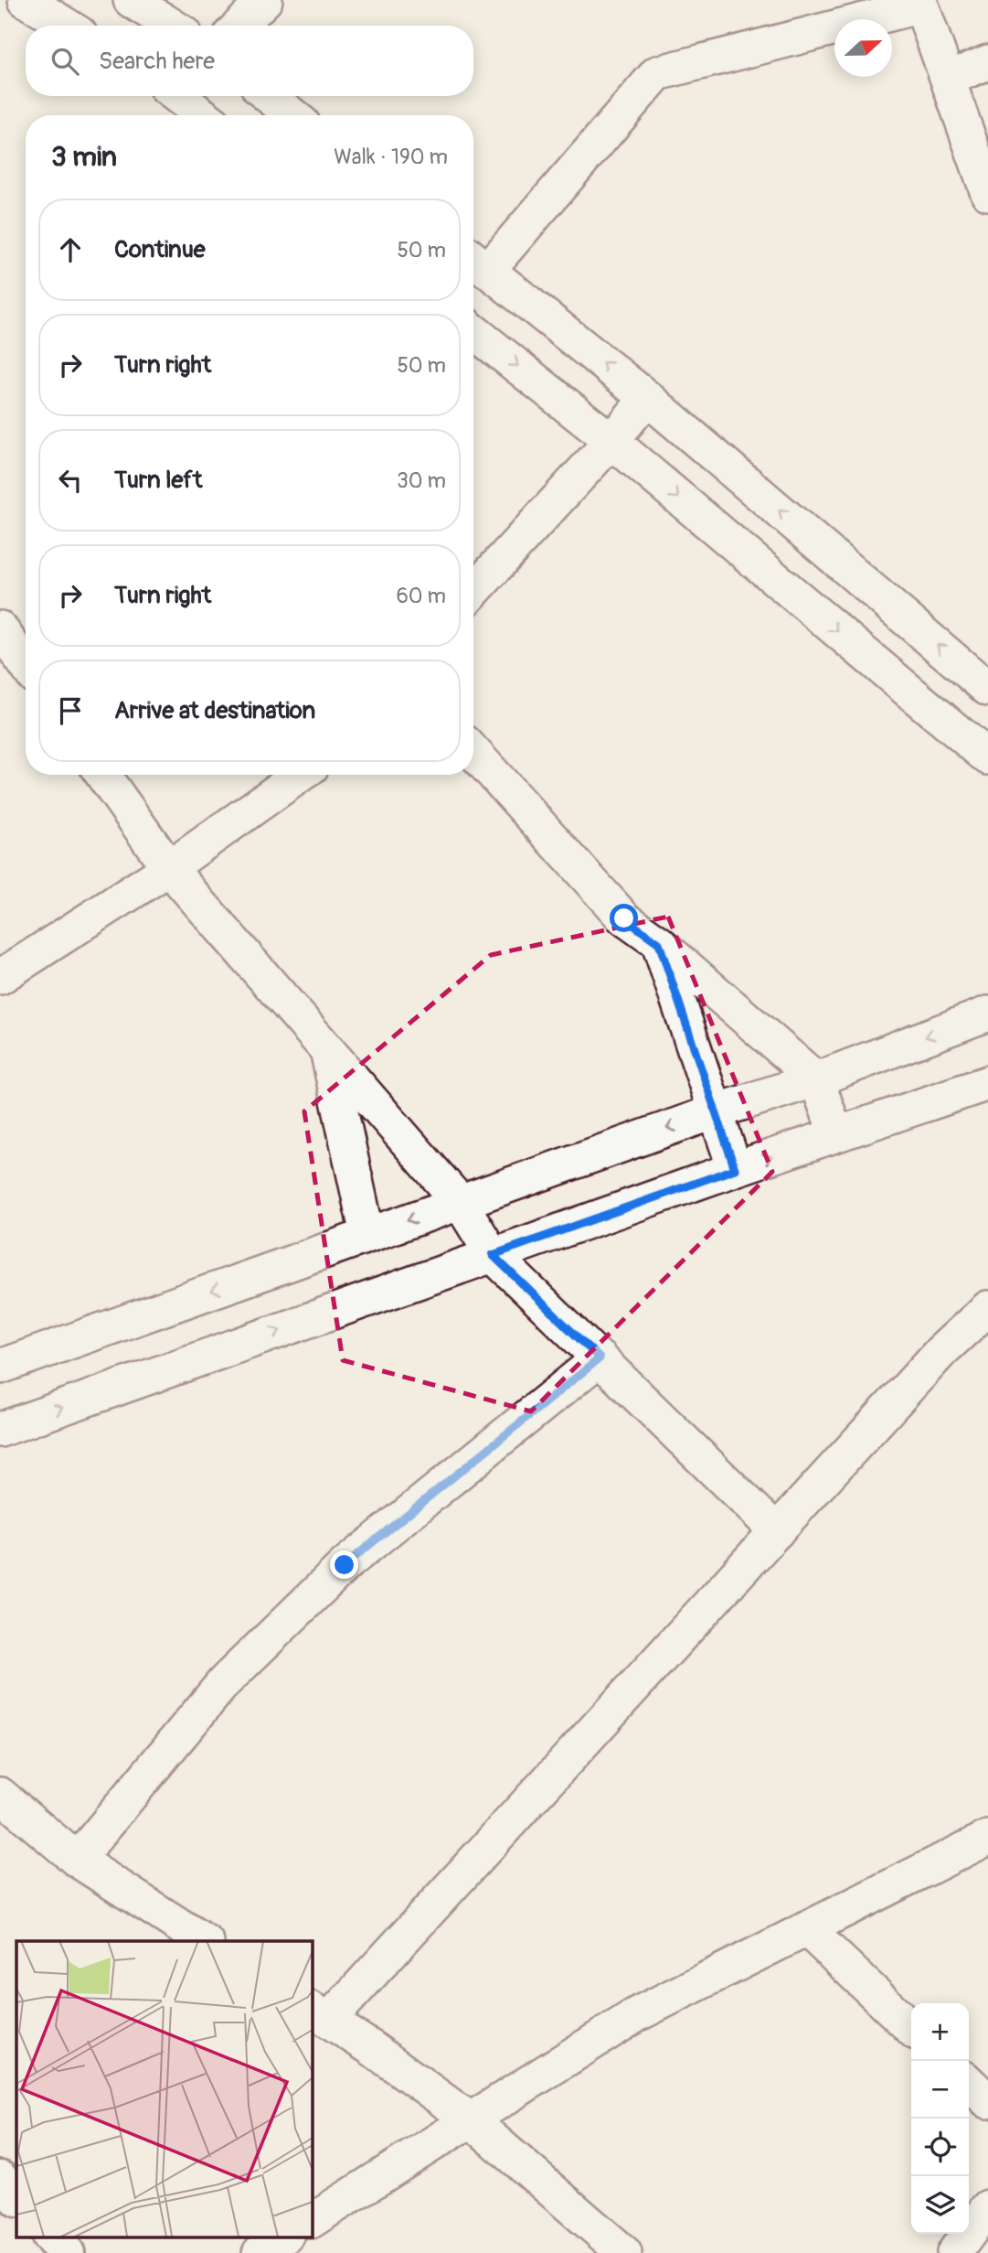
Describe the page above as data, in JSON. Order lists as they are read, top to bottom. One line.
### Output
{"north":"right","page":{"search":"Search here","heading":["3 min","Walk · 190 m"],"list":[["Continue","50 m"],["Turn right","50 m"],["Turn left","30 m"],["Turn right","60 m"],"Arrive at destination"],"map_buttons":["+","−"]}}
